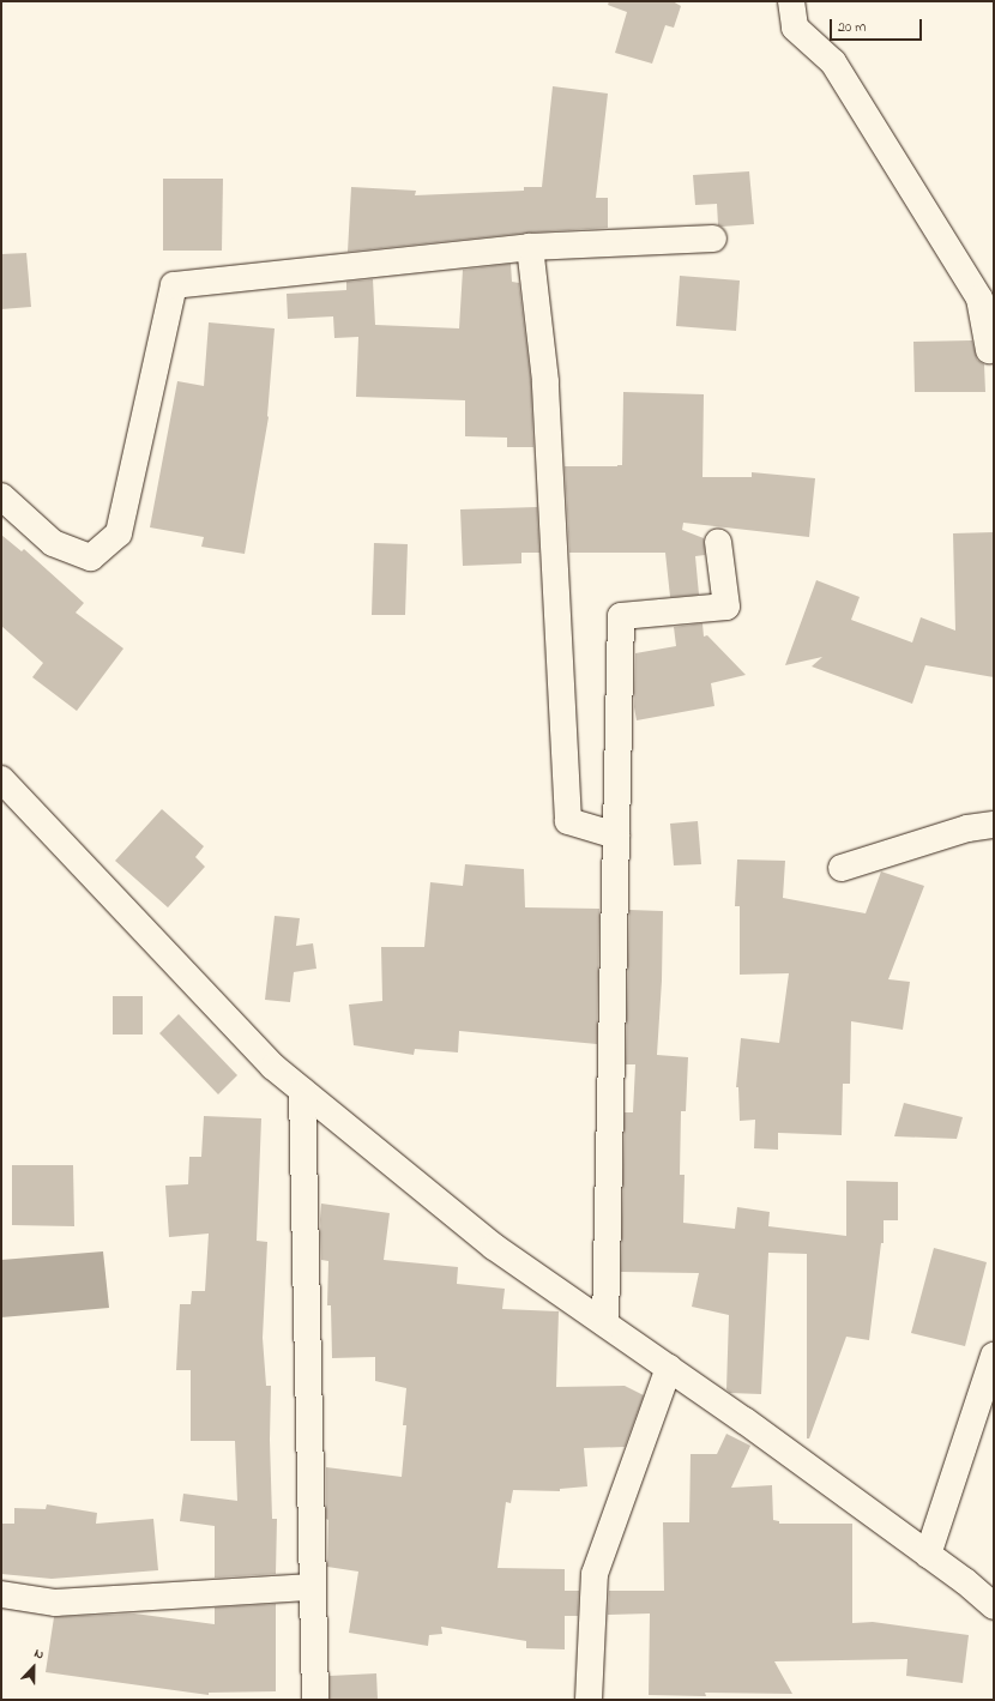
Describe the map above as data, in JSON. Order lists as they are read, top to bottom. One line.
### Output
{"scale_bar":"20 m","north":"top"}
